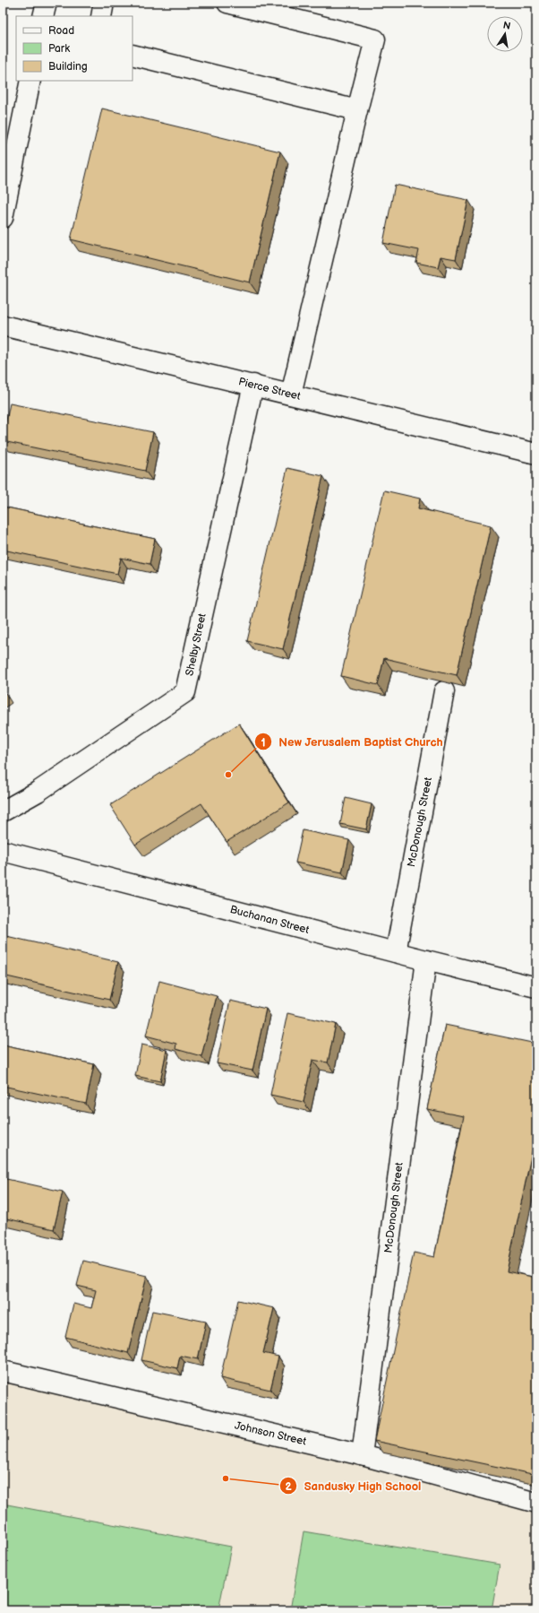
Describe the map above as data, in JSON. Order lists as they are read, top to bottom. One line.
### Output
{"streets":{"street":["Pierce Street","Shelby Street","McDonough Street","Buchanan Street","Johnson Street"]},"crossings":[["Pierce Street","Shelby Street"],["McDonough Street","Buchanan Street"],["McDonough Street","Johnson Street"]],"places":["New Jerusalem Baptist Church","Sandusky High School"],"legend":["Road","Park","Building"],"north":"top"}
